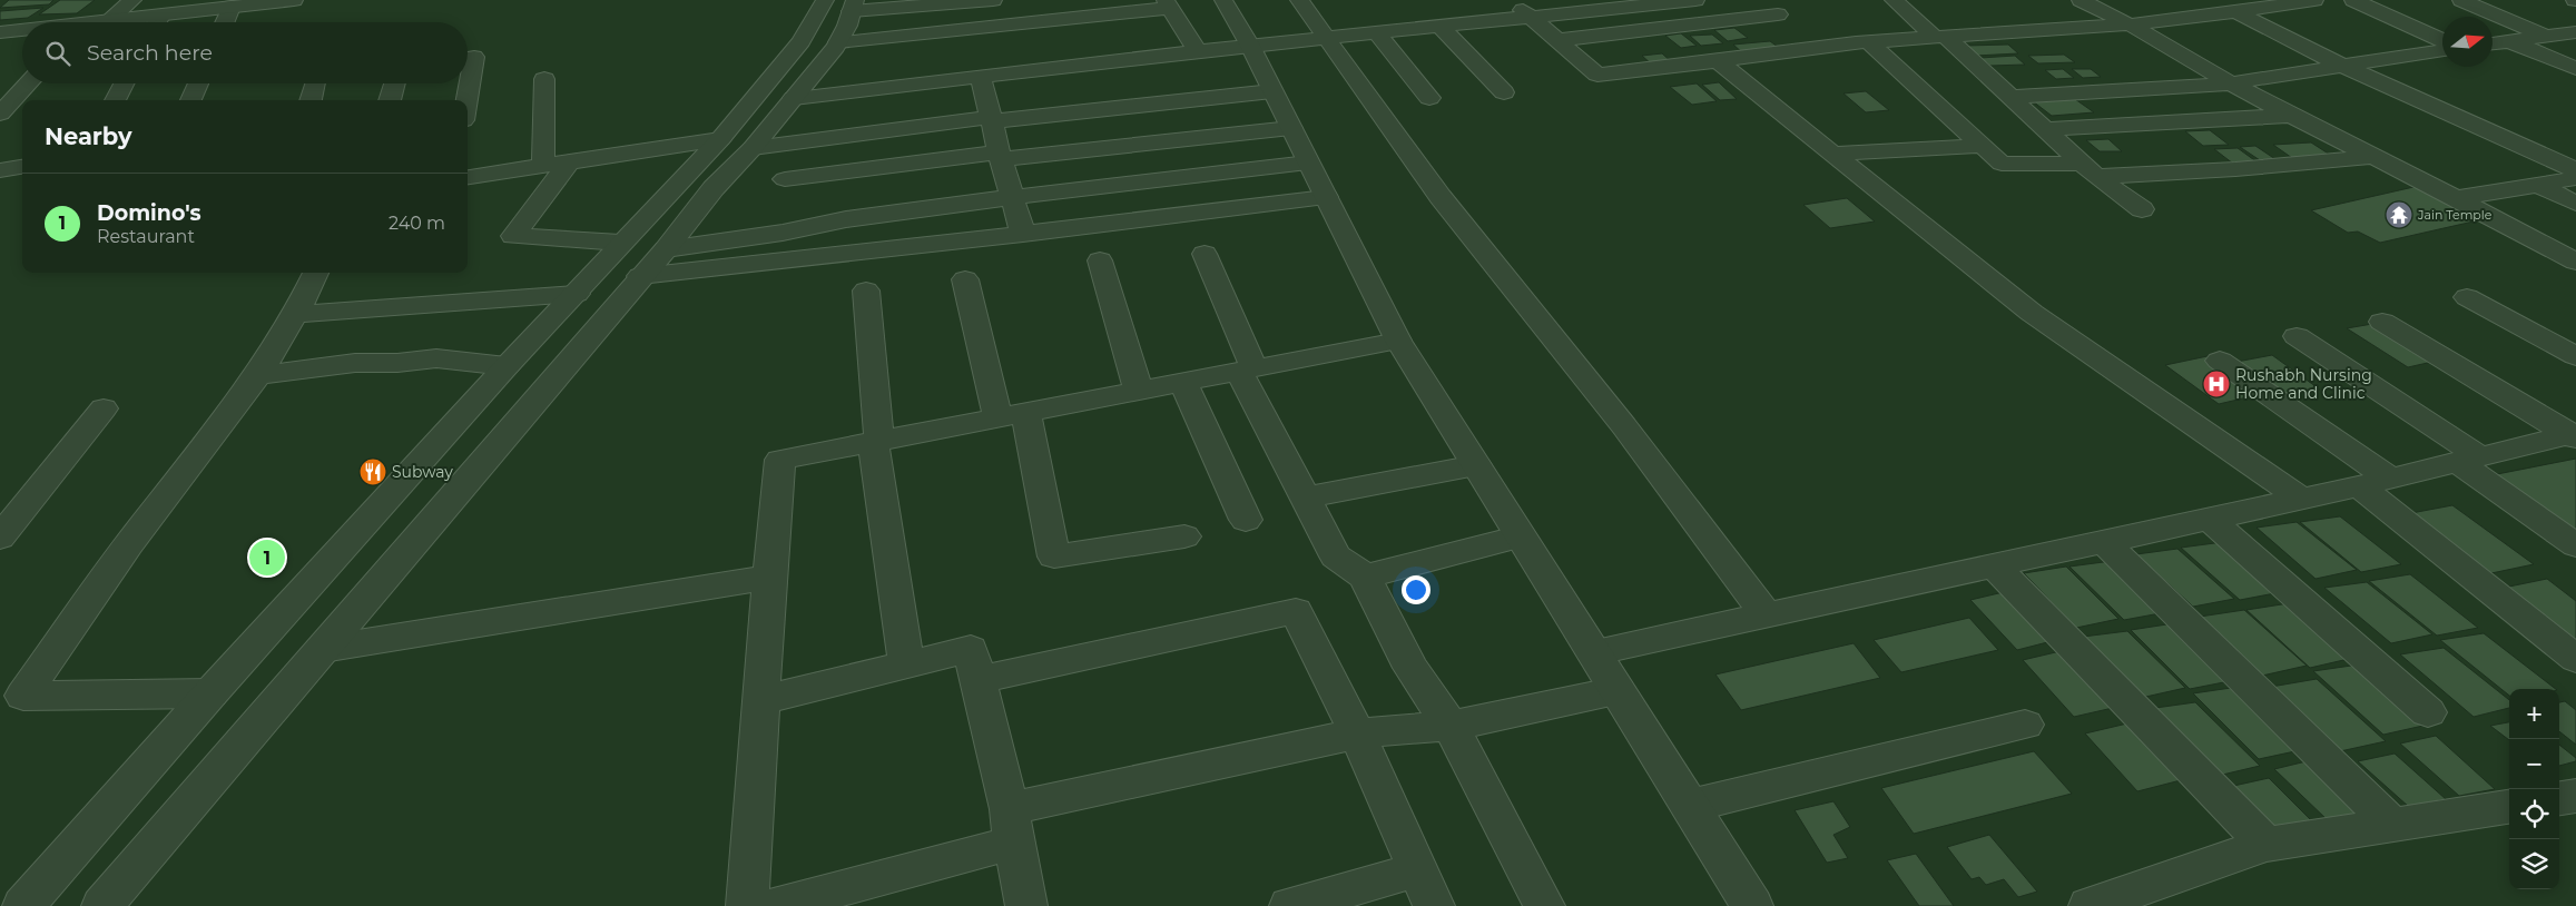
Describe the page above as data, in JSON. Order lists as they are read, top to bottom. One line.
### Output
{"places":{"temple":["Jain Temple"],"hospital":["Rushabh Nursing Home and Clinic"],"restaurant":["Subway"]},"north":"right","page":{"search":"Search here","heading":"Nearby","list":[{"mark":"1","name":"Domino's","note":"Restaurant","value":"240 m"}],"pins":"1","map_buttons":["+","−"]}}
